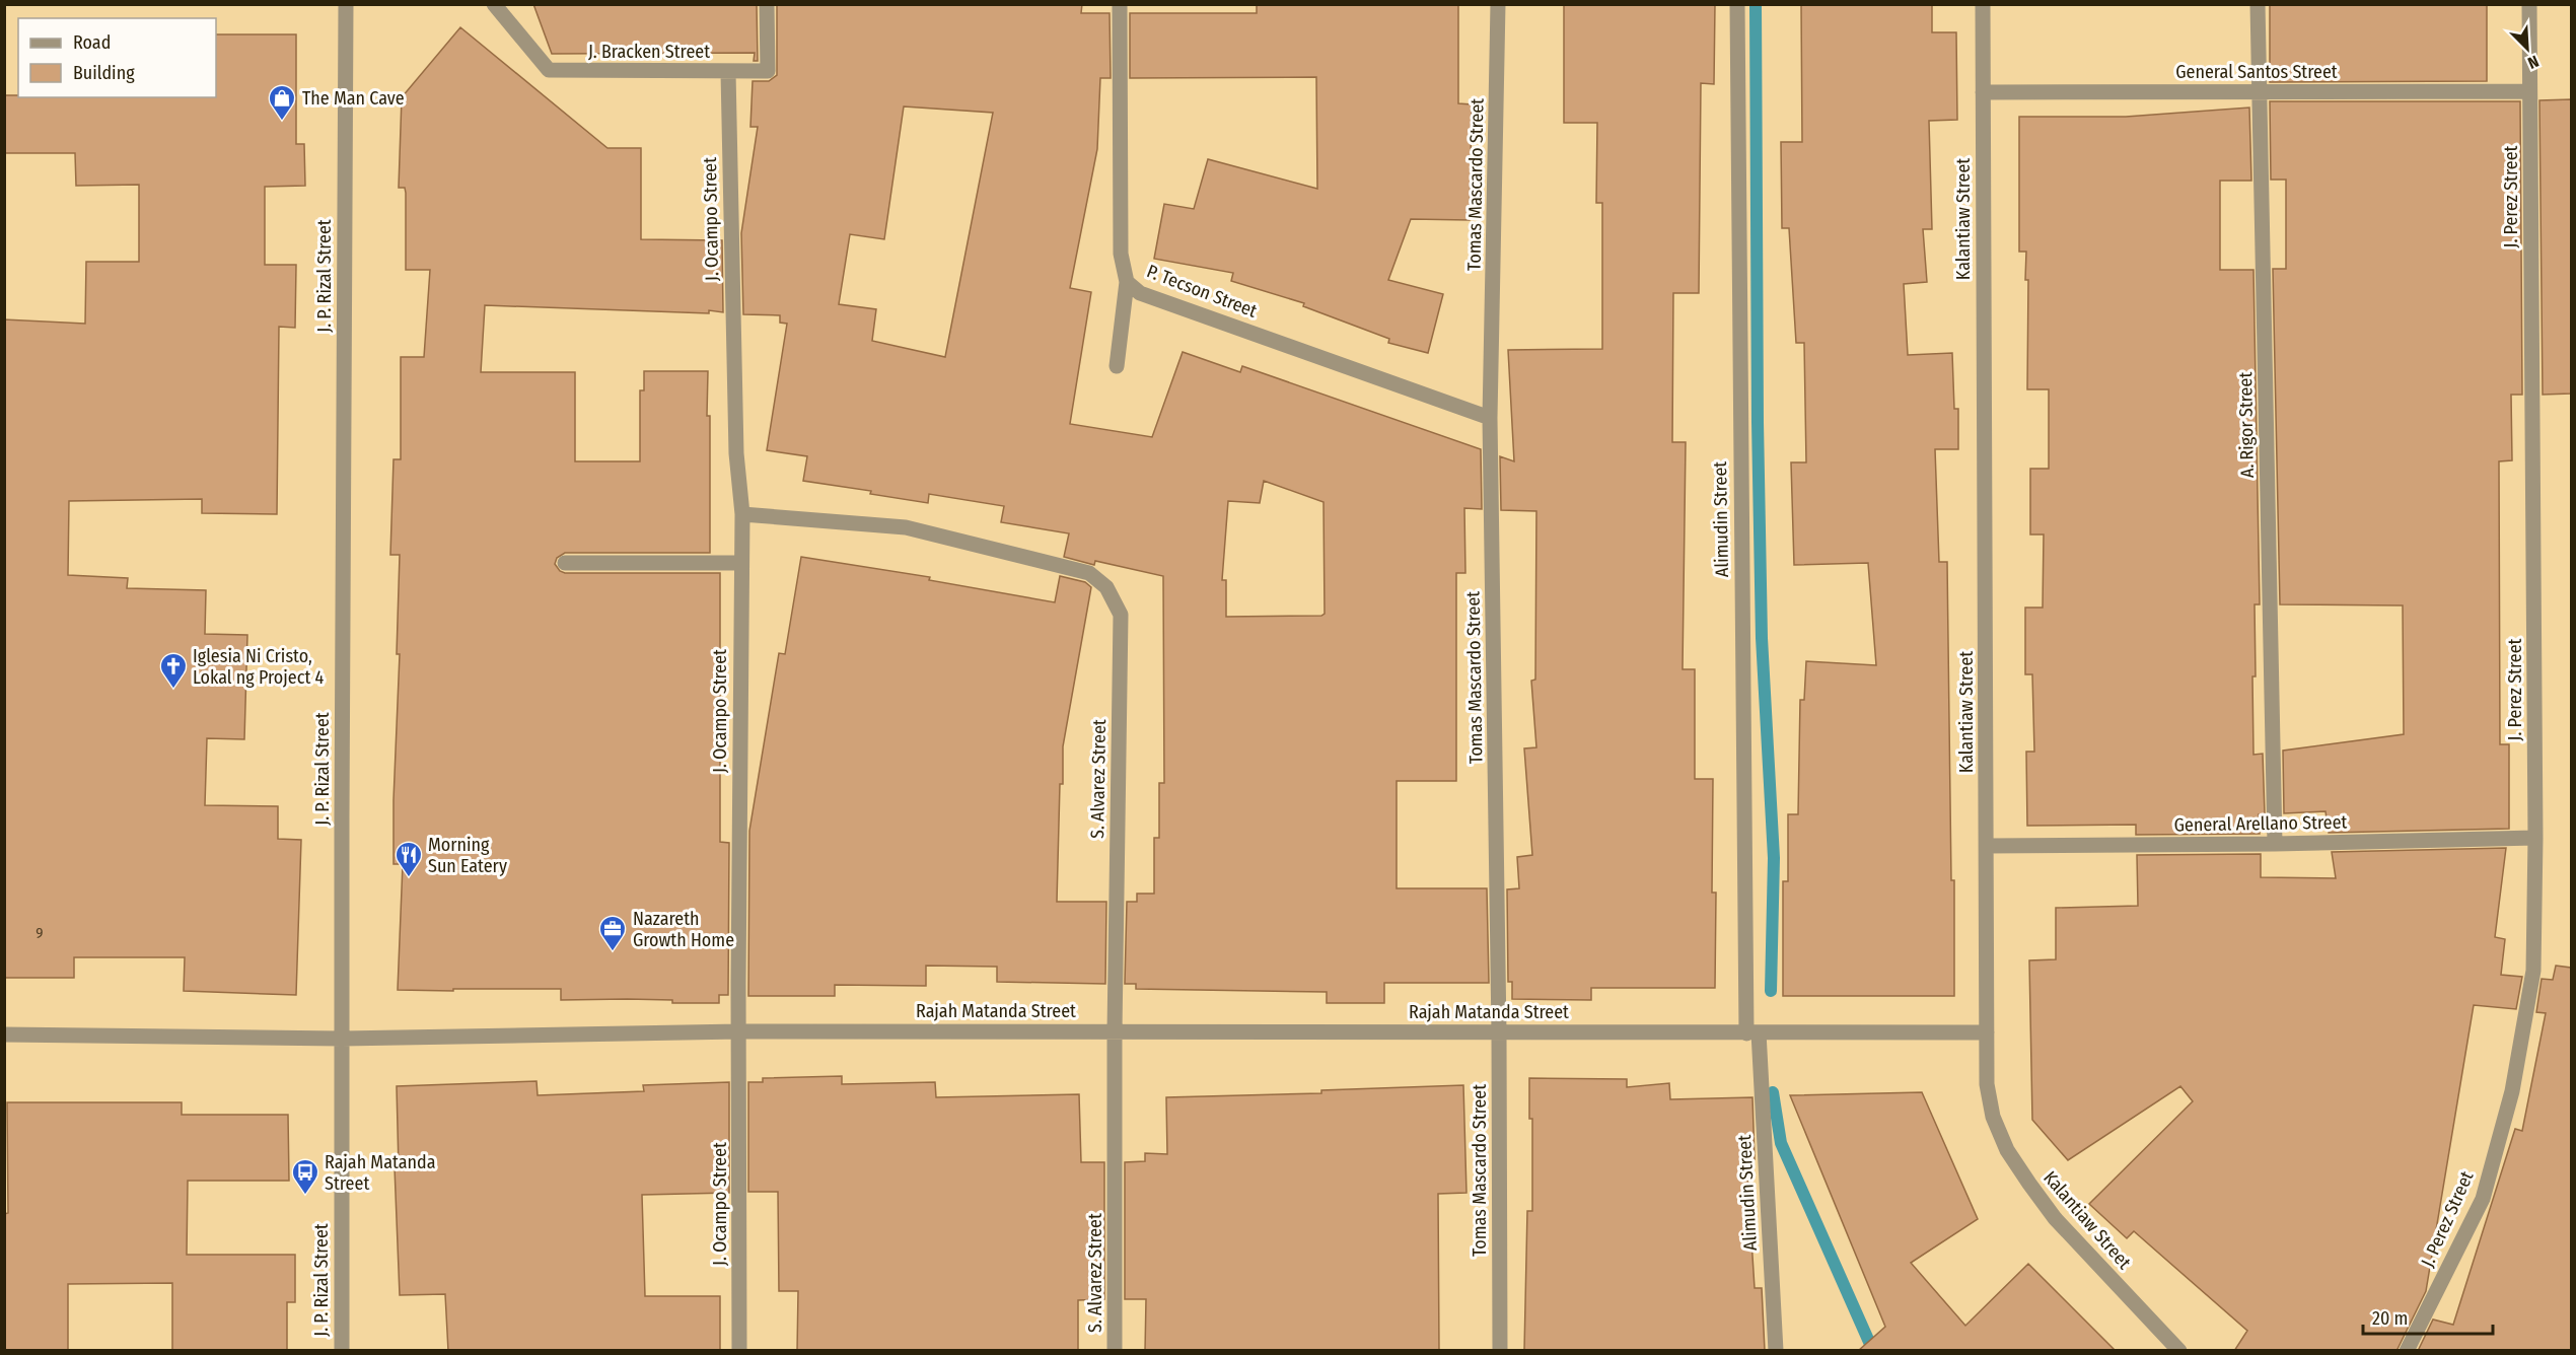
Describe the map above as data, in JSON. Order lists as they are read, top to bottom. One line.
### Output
{"streets":{"street":["J. Bracken Street","General Santos Street","Tomas Mascardo Street","J. Perez Street","J. Ocampo Street","Kalantiaw Street","J. P. Rizal Street","P. Tecson Street","A. Rigor Street","Alimudin Street","S. Alvarez Street","General Arellano Street","Rajah Matanda Street"]},"crossings":[["J. Bracken Street","J. Ocampo Street"],["General Santos Street","J. Perez Street"],["General Santos Street","Kalantiaw Street"],["General Santos Street","A. Rigor Street"],["Tomas Mascardo Street","P. Tecson Street"],["Tomas Mascardo Street","Rajah Matanda Street"],["J. Perez Street","General Arellano Street"],["J. Ocampo Street","S. Alvarez Street"],["J. Ocampo Street","Rajah Matanda Street"],["Kalantiaw Street","General Arellano Street"],["Kalantiaw Street","Rajah Matanda Street"],["J. P. Rizal Street","Rajah Matanda Street"],["A. Rigor Street","General Arellano Street"],["Alimudin Street","Rajah Matanda Street"],["S. Alvarez Street","Rajah Matanda Street"]],"places":{"shop":["The Man Cave"],"church":["Iglesia Ni Cristo, Lokal ng Project 4"],"restaurant":["Morning Sun Eatery"],"office":["Nazareth Growth Home"],"bus stop":["Rajah Matanda Street"]},"house_numbers":["9"],"legend":["Road","Building"],"scale_bar":"20 m","north":"bottom right"}
